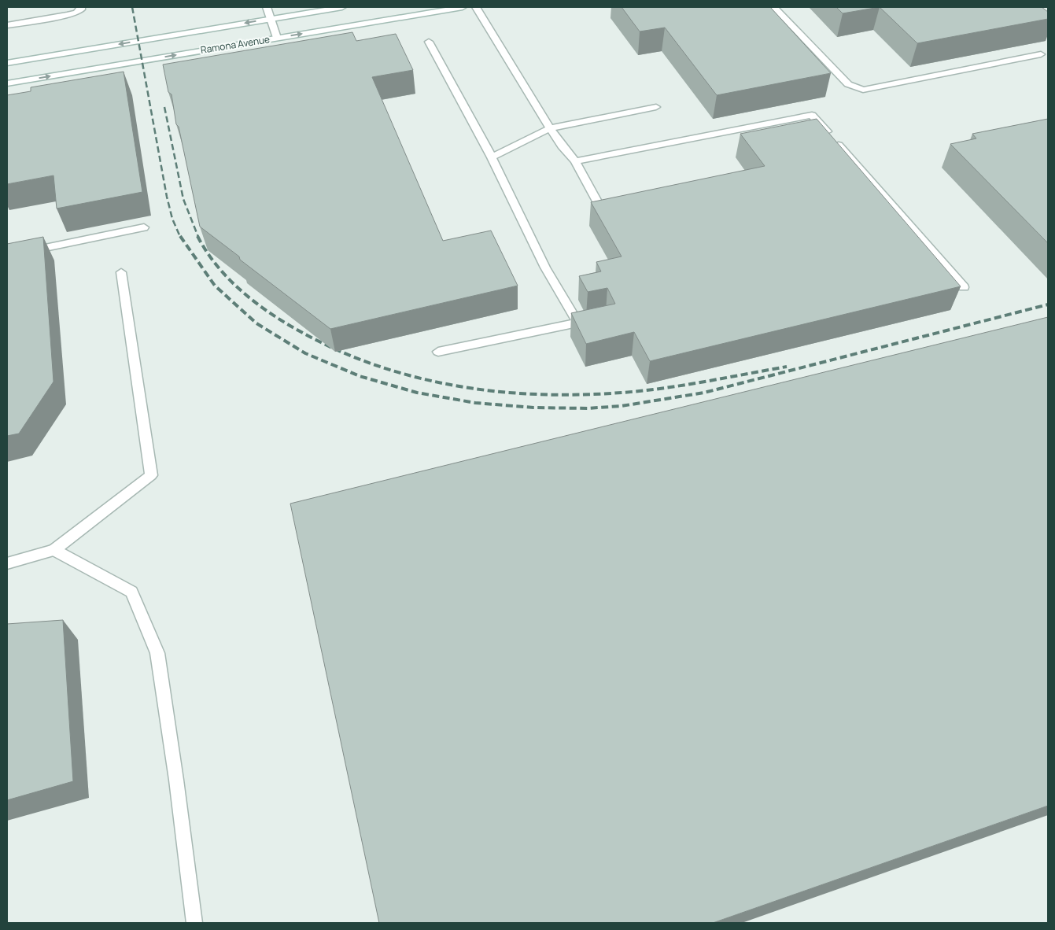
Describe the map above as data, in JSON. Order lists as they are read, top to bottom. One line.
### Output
{"streets":{"main road":["Ramona Avenue"]}}
